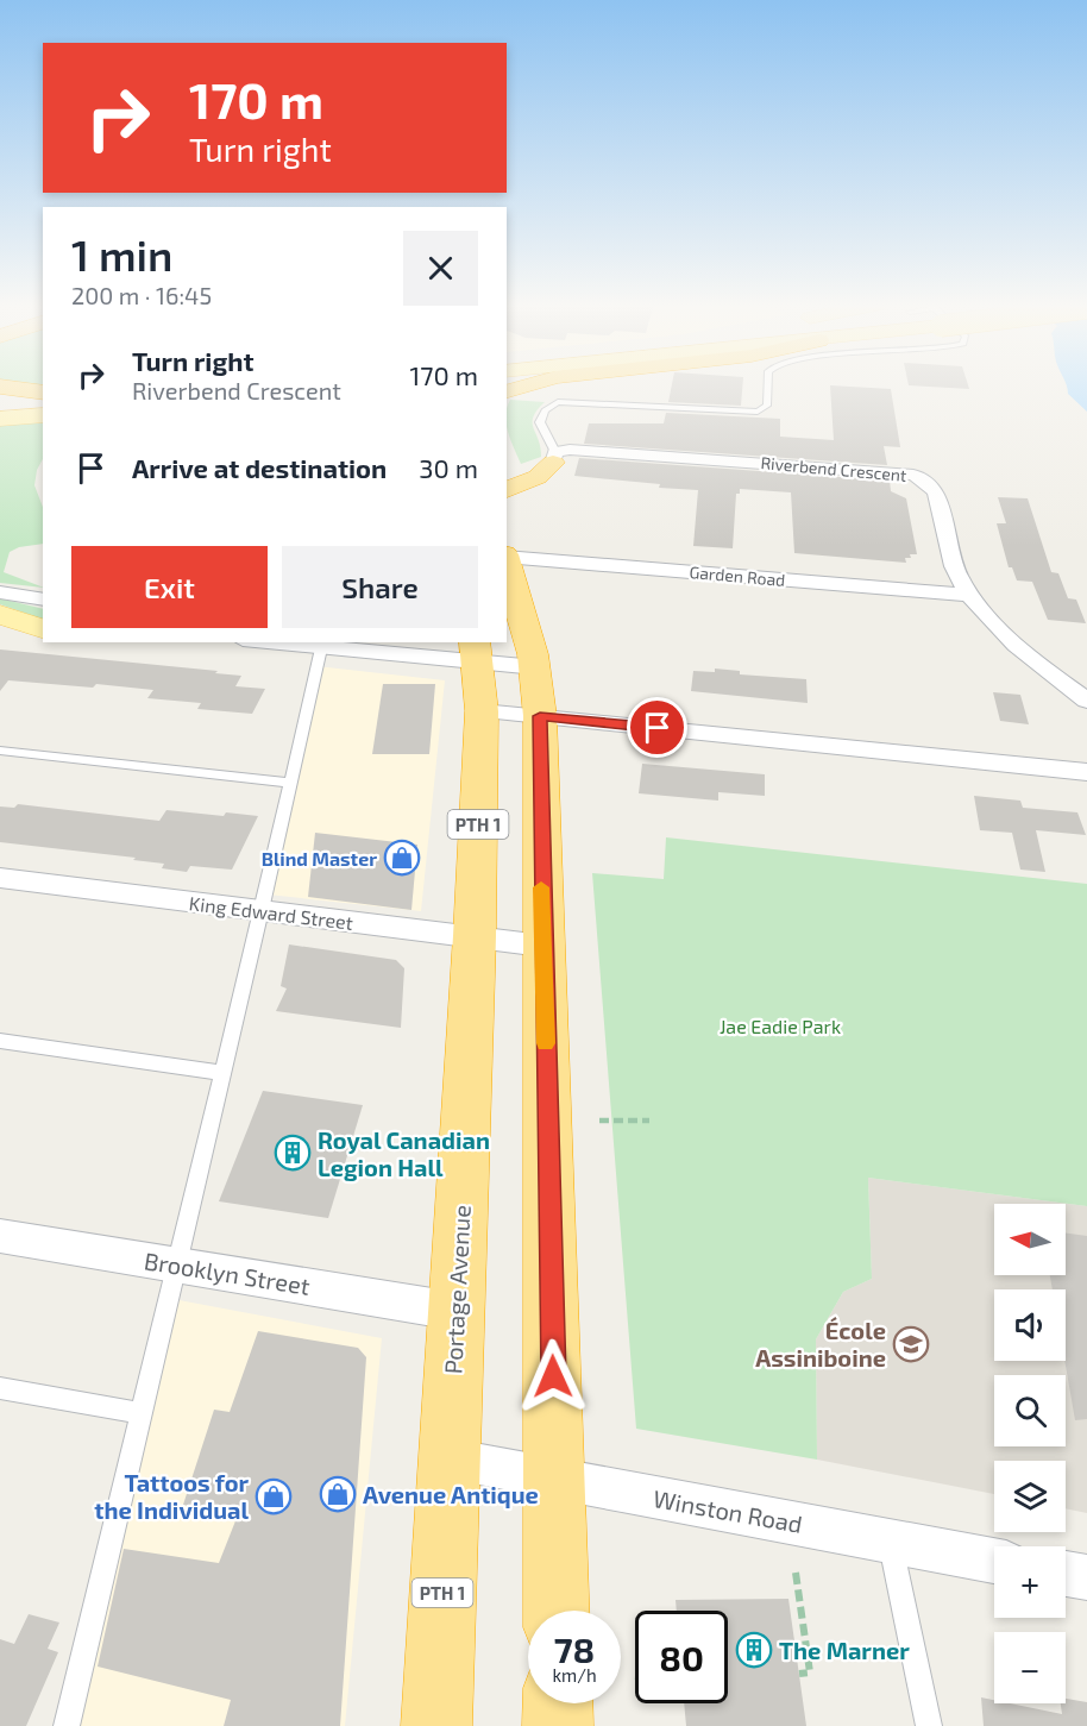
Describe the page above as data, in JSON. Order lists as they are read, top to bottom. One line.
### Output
{"streets":{"highway":["PTH 1","Portage Avenue"],"street":["Riverbend Crescent","Garden Road","King Edward Street","Brooklyn Street","Winston Road"]},"crossings":[["Riverbend Crescent","Garden Road"],["King Edward Street","Portage Avenue"],["Brooklyn Street","Portage Avenue"],["Portage Avenue","Winston Road"]],"parks":["Jae Eadie Park"],"places":{"shop":["Blind Master","Avenue Antique","Tattoos for the Individual"],"building":["Royal Canadian Legion Hall","The Marner"],"school or university":["École Assiniboine"]},"north":"left","page":{"turn":["170 m","Turn right"],"heading":["1 min","200 m · 16:45"],"list":[{"name":"Turn right","note":"Riverbend Crescent","value":"170 m"},{"name":"Arrive at destination","value":"30 m"}],"buttons":["Exit","Share"],"map_buttons":["+","−"],"speed":"78 km/h","limit":"80"}}
